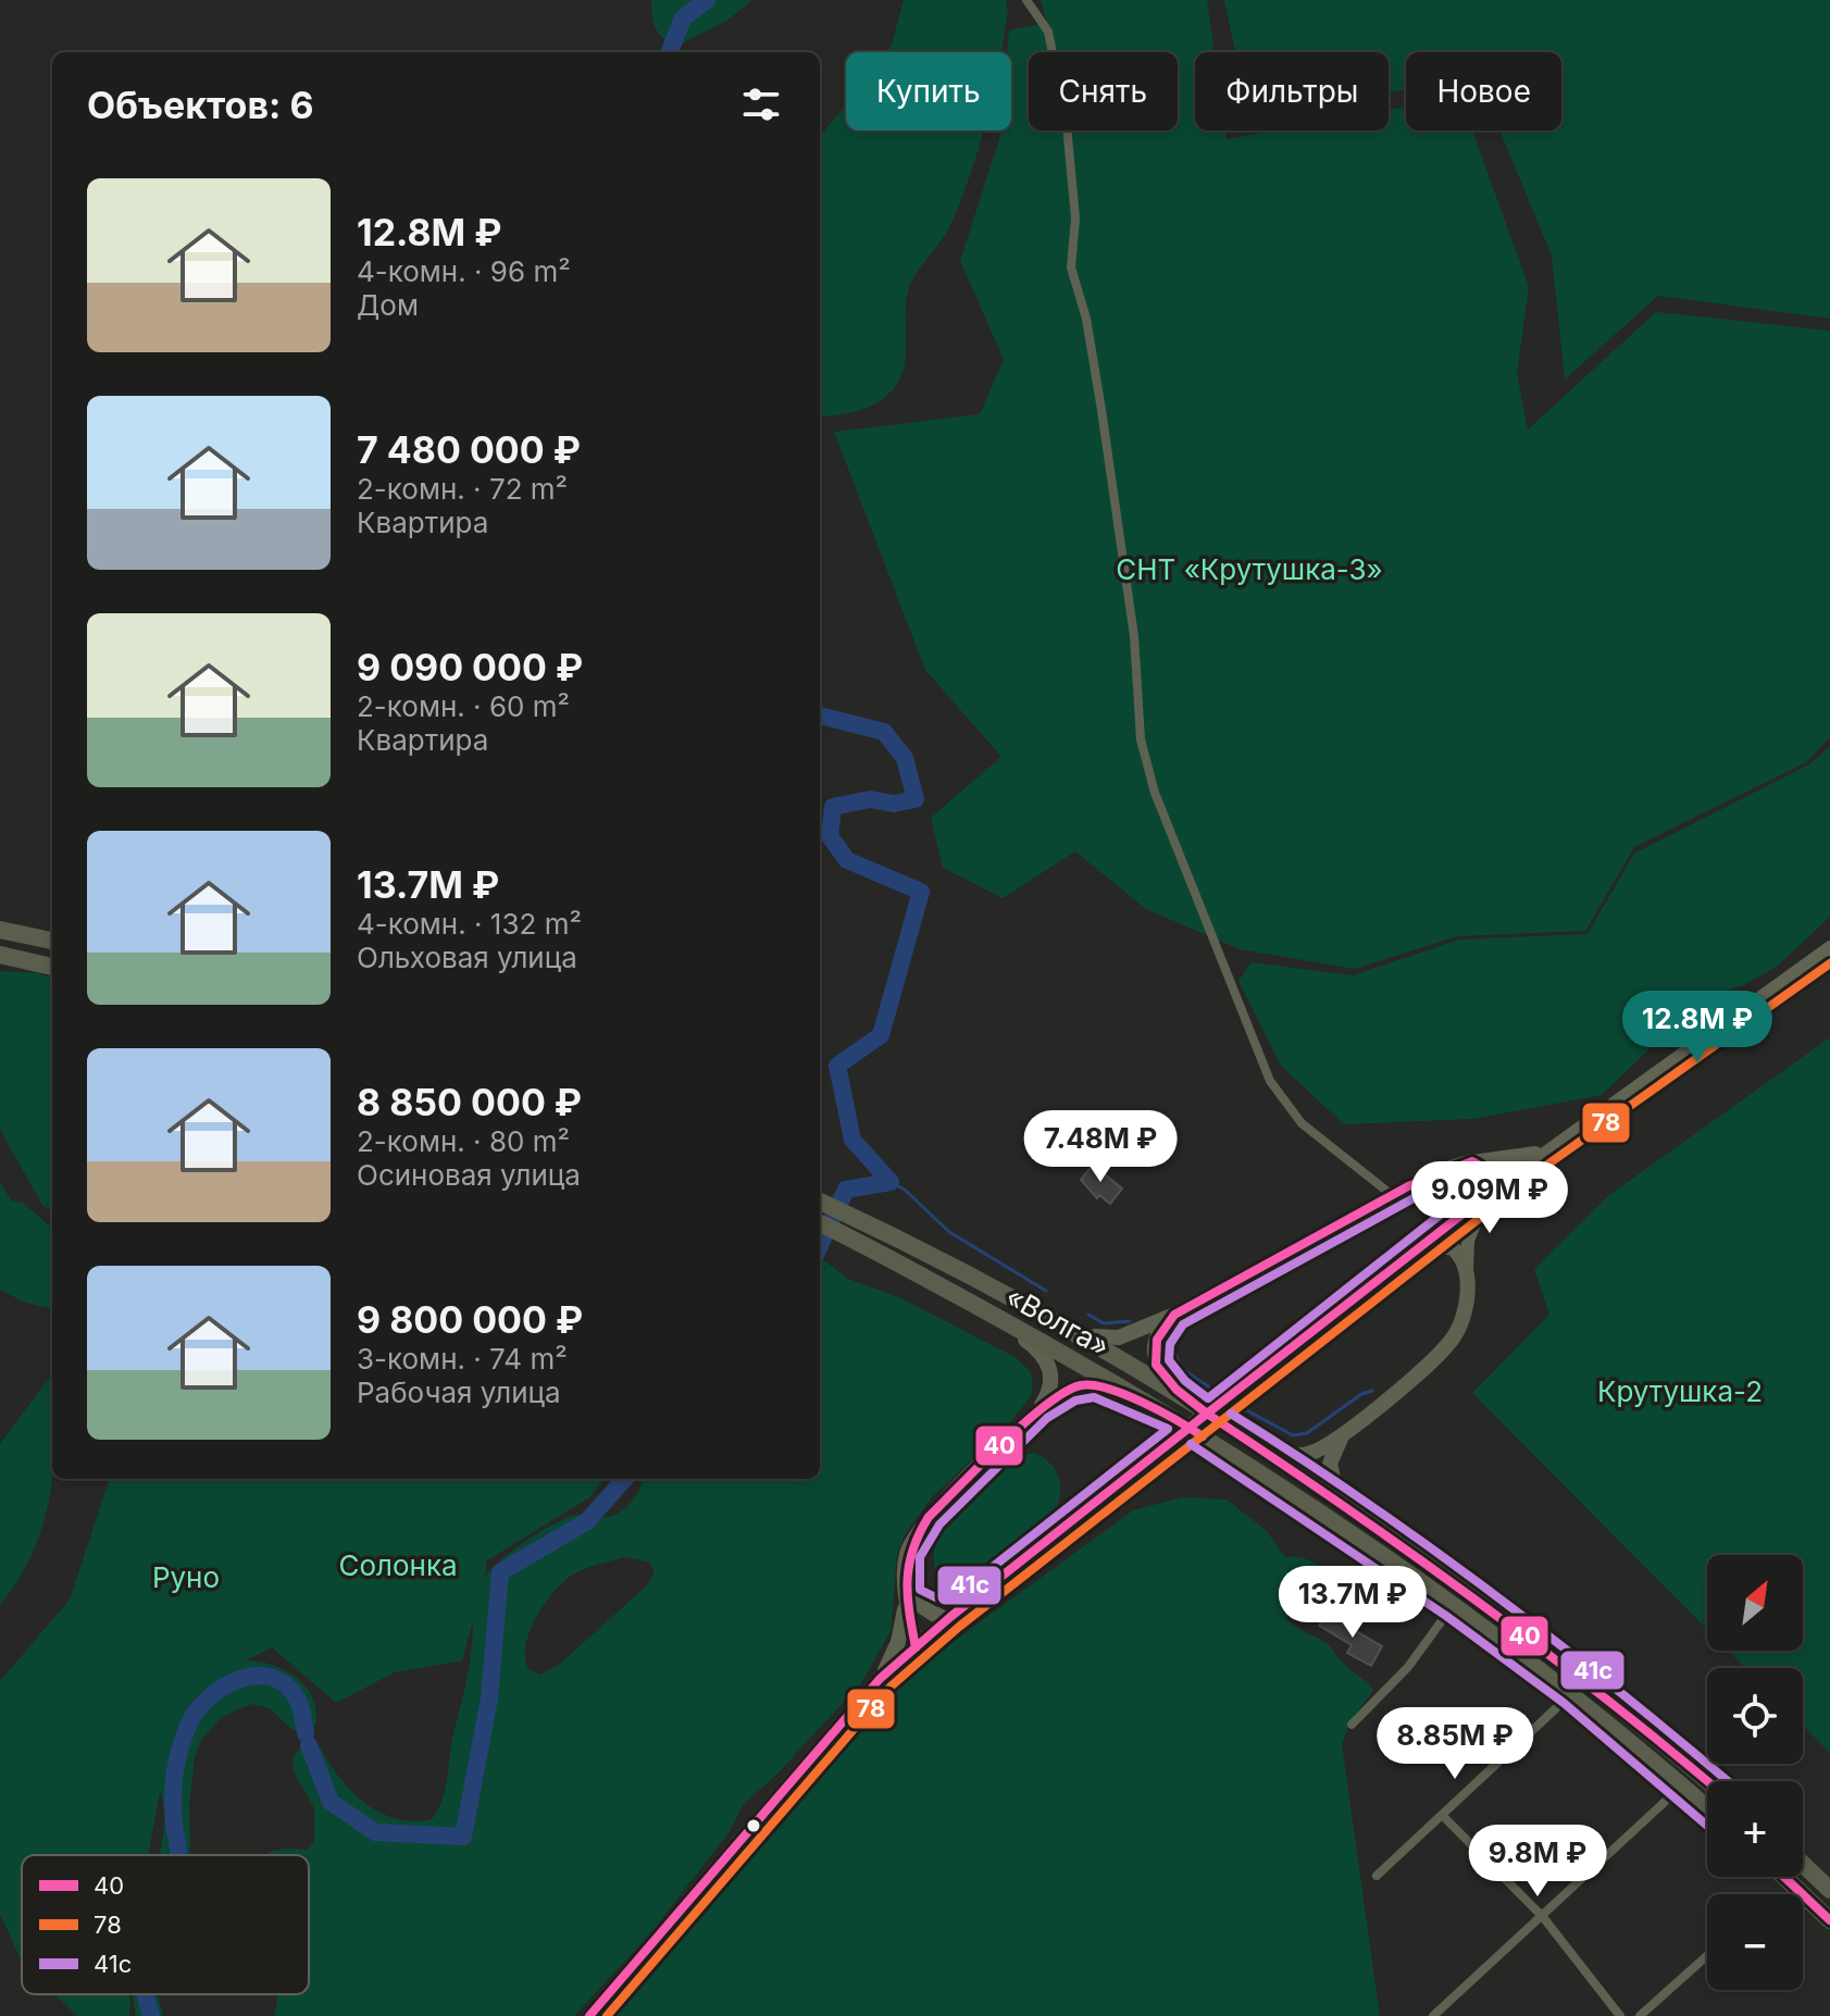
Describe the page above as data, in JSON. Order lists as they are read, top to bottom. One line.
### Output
{"streets":{"highway":["«Волга»"]},"parks":["СНТ «Крутушка-3»","Крутушка-2","Солонка","Руно"],"lines":["transit line 78","transit line 40","transit line 41с"],"legend":["40","78","41с"],"north":"top right","page":{"chip":["Купить","Снять","Фильтры","Новое"],"heading":"Объектов: 6","list":[{"name":"12.8M ₽","note":"4-комн. · 96 m² · Дом"},{"name":"7 480 000 ₽","note":"2-комн. · 72 m² · Квартира"},{"name":"9 090 000 ₽","note":"2-комн. · 60 m² · Квартира"},{"name":"13.7M ₽","note":"4-комн. · 132 m² · Ольховая улица"},{"name":"8 850 000 ₽","note":"2-комн. · 80 m² · Осиновая улица"},{"name":"9 800 000 ₽","note":"3-комн. · 74 m² · Рабочая улица"}],"price":["12.8M ₽","7.48M ₽","9.09M ₽","13.7M ₽","8.85M ₽","9.8M ₽"],"map_buttons":["+","−"]}}
